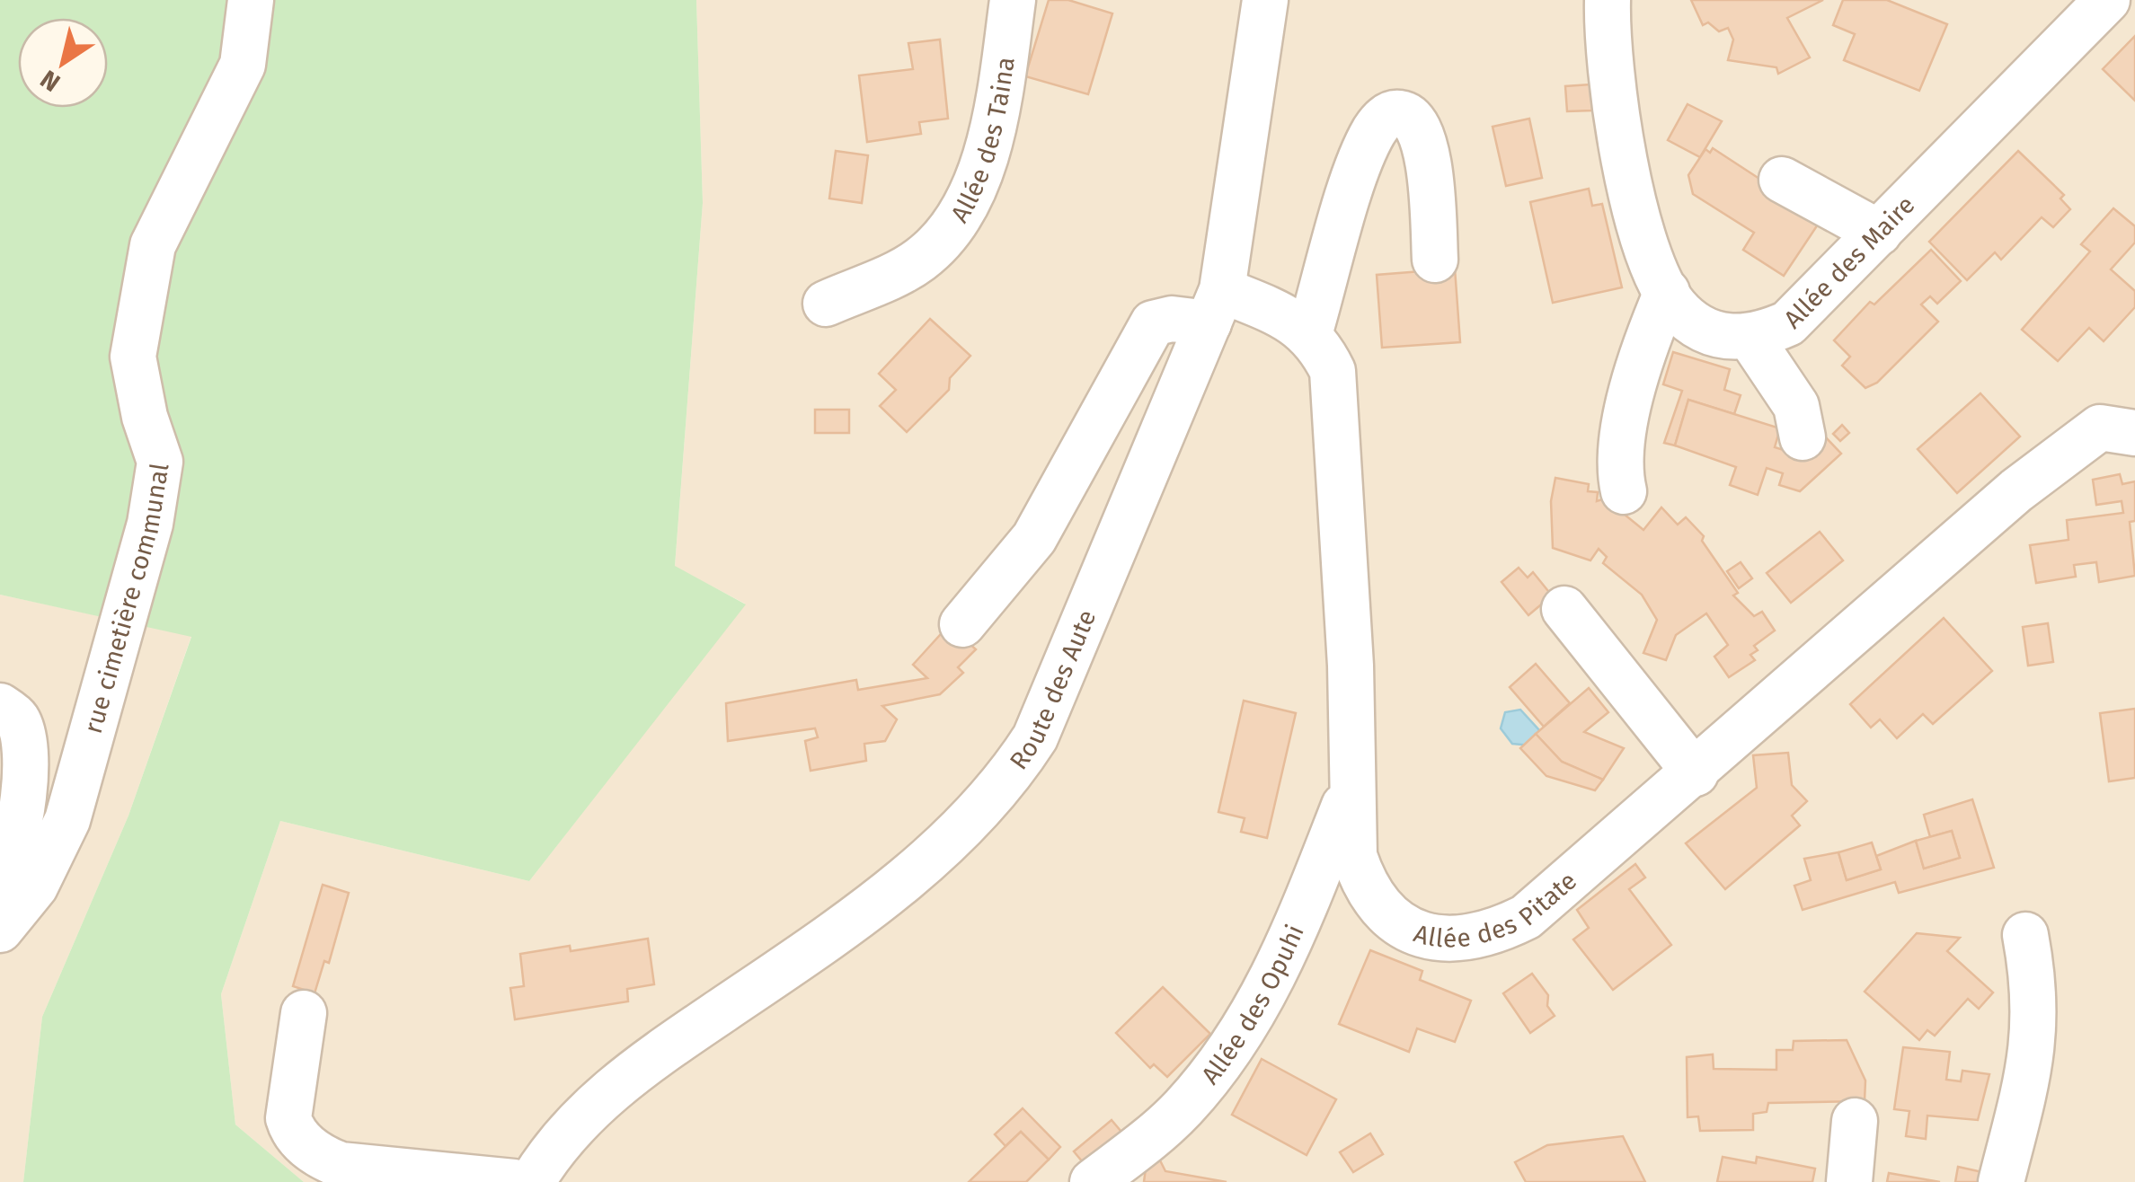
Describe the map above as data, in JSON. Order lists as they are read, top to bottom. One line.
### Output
{"streets":{"street":["Allée des Taina","Allée des Maire","rue cimetière communal","Route des Aute","Allée des Pitate","Allée des Opuhi"]},"crossings":[["Route des Aute","Allée des Pitate"],["Allée des Pitate","Allée des Opuhi"]],"north":"bottom left"}
